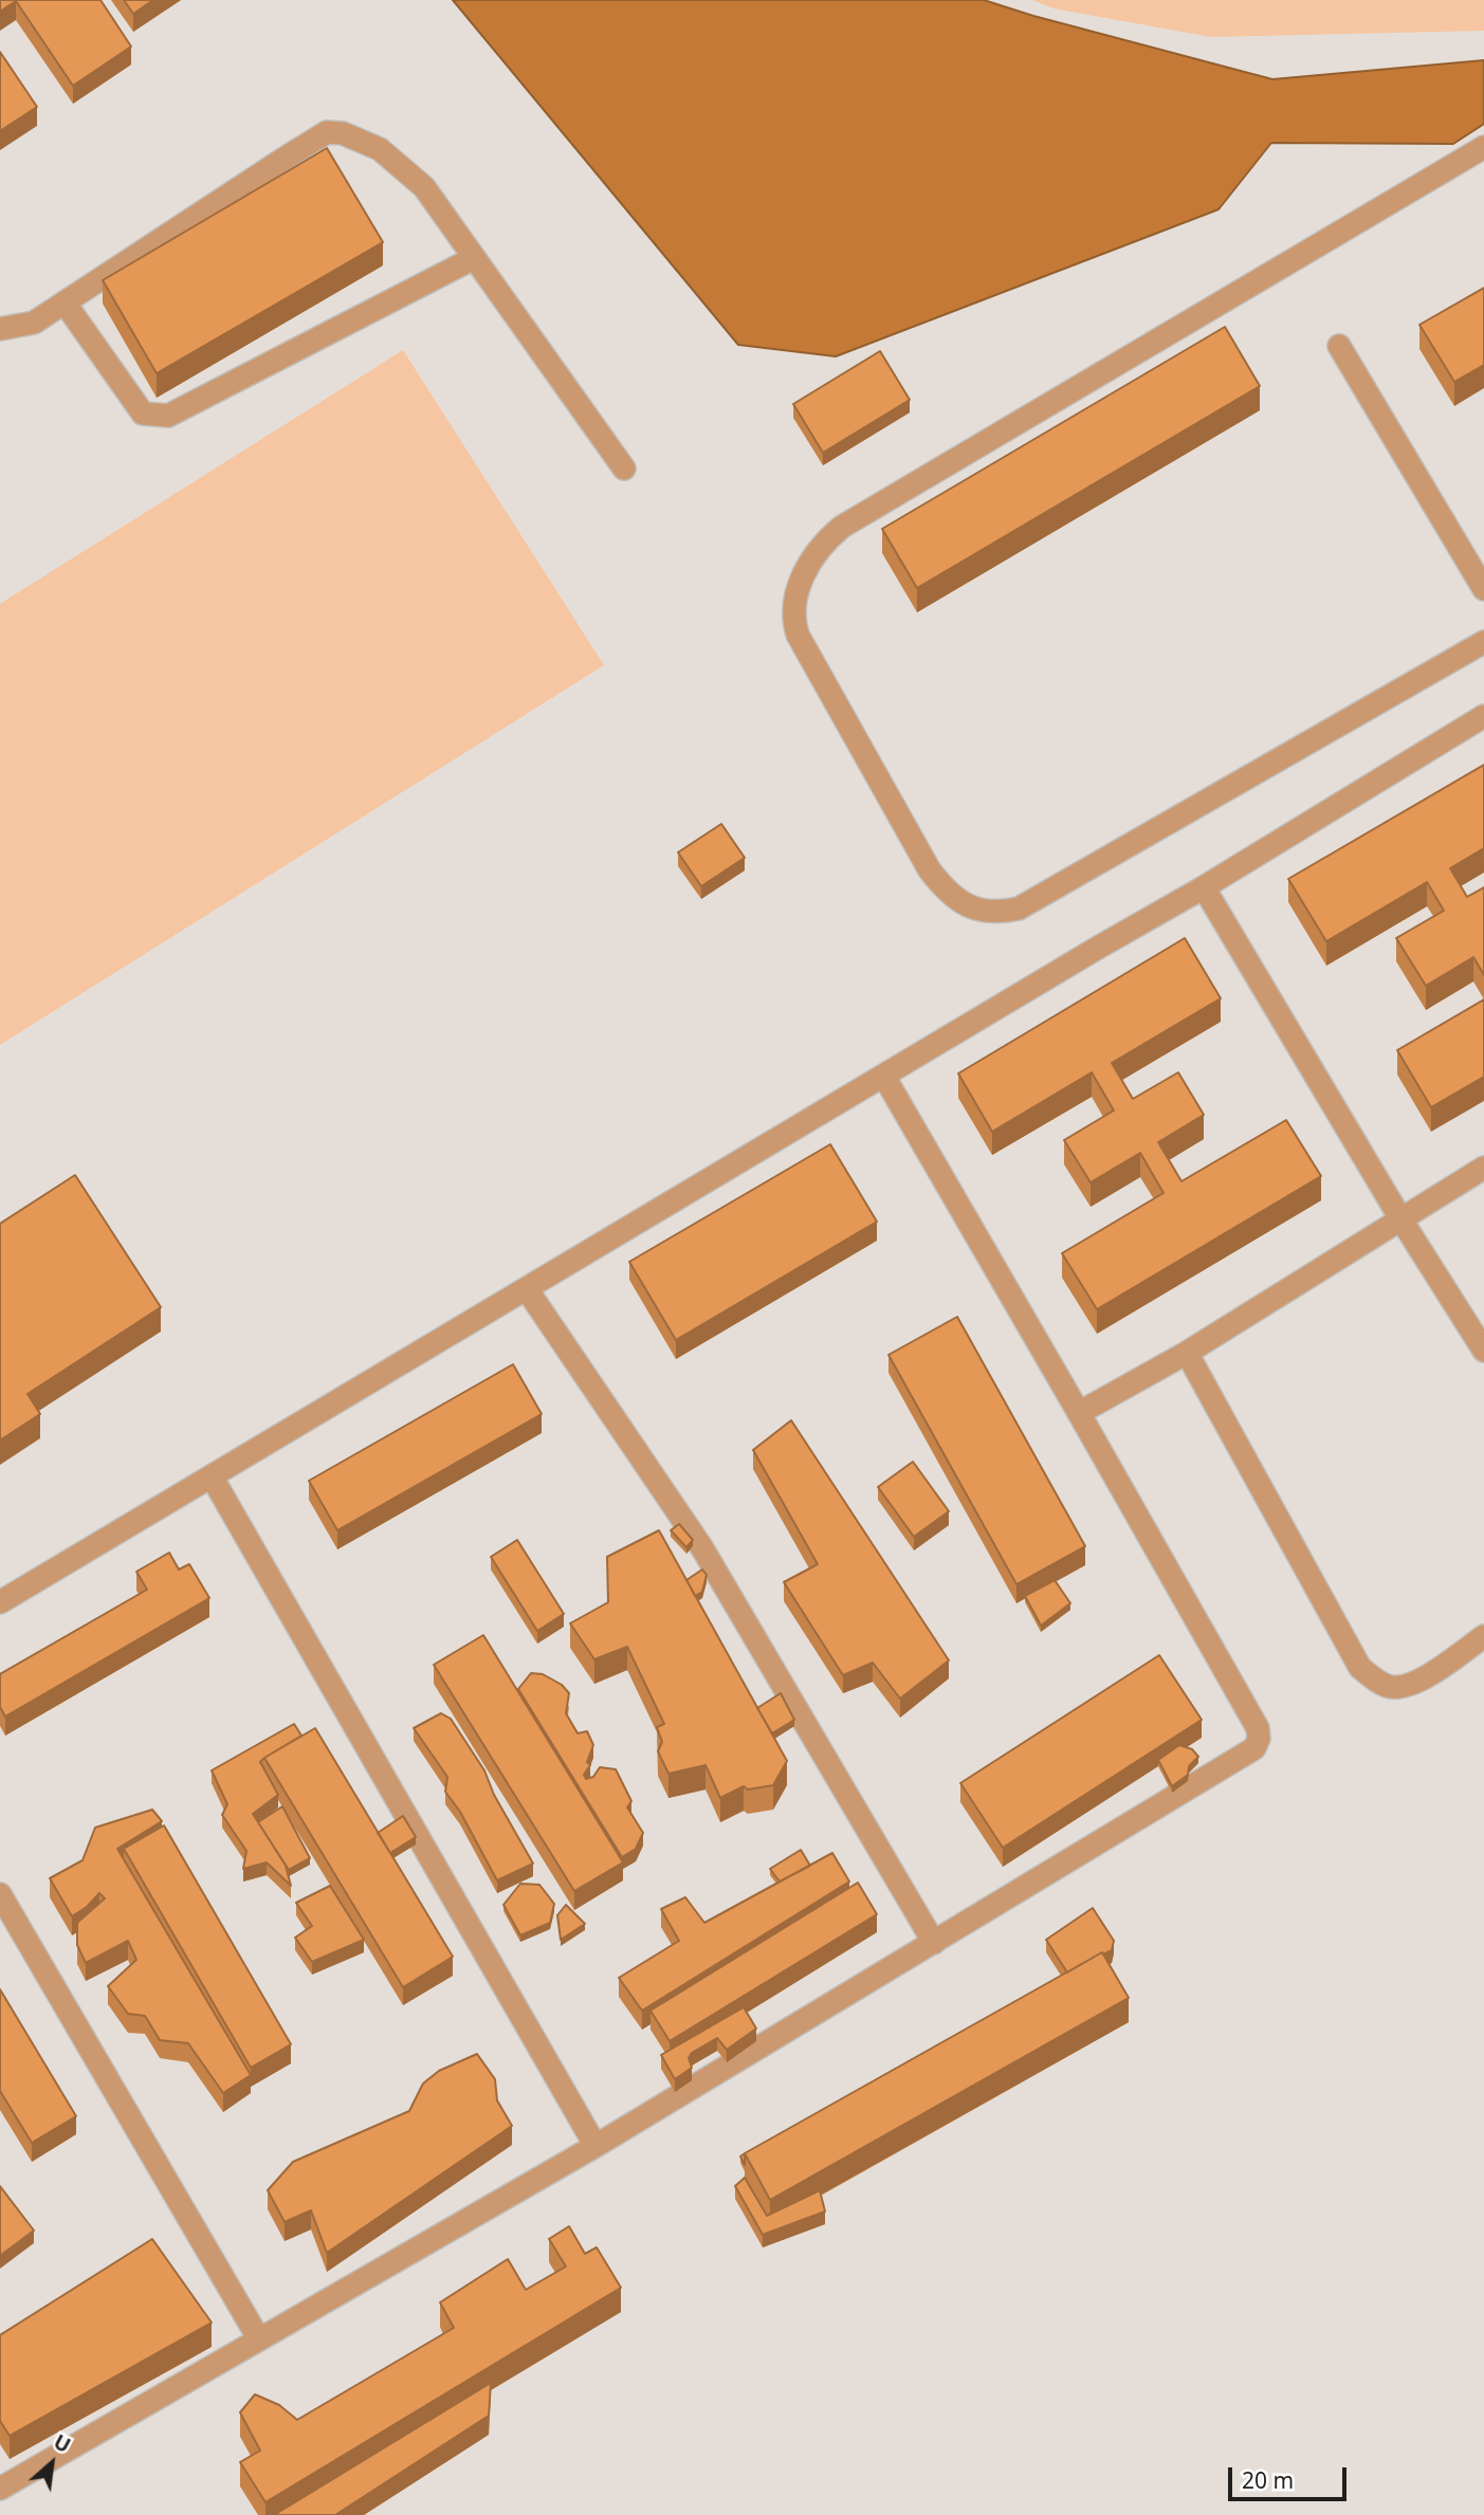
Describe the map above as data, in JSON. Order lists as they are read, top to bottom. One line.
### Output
{"scale_bar":"20 m","north":"top right"}
